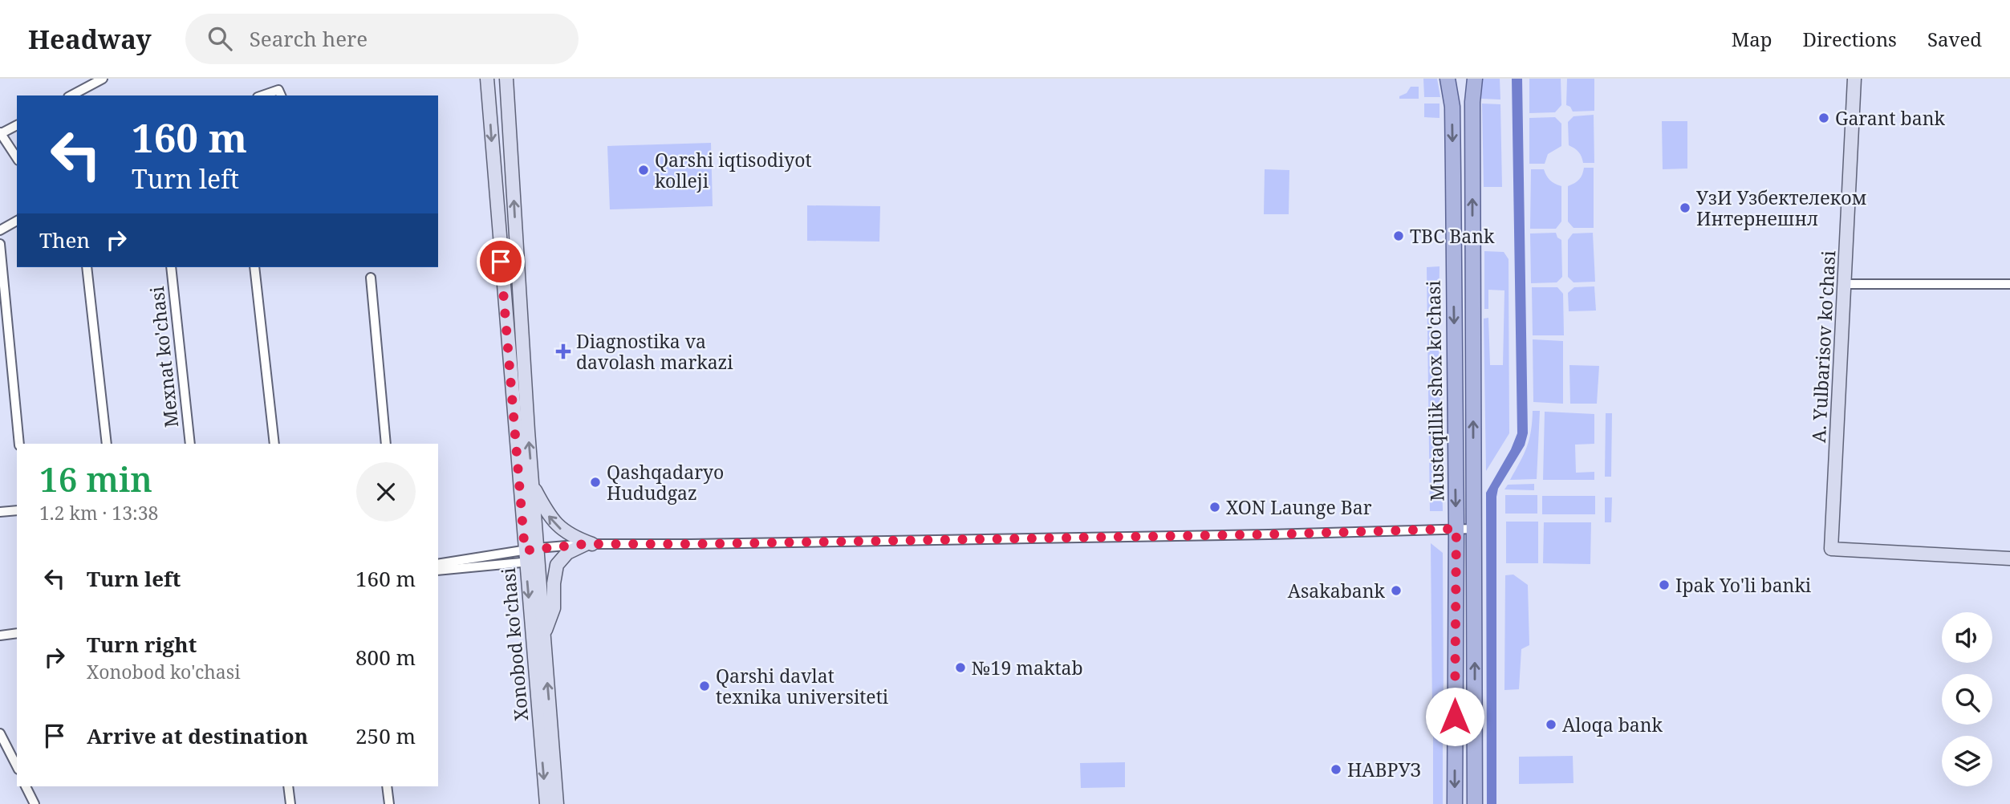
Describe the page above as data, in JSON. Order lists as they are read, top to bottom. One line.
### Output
{"streets":{"main road":["A. Yulbarisov ko'chasi","Mustaqillik shox ko'chasi","Xonobod ko'chasi"],"street":["Mexnat ko'chasi"]},"places":{"other":["Garant bank","Qarshi iqtisodiyot kolleji","УзИ Узбектелеком Интернешнл","TBC Bank","Qashqadaryo Hududgaz","XON Launge Bar","Ipak Yo'li banki","Asakabank","№19 maktab","Qarshi davlat texnika universiteti","Aloqa bank","НАВРУЗ"],"health":["Diagnostika va davolash markazi"]},"page":{"header":"Headway","search":"Search here","nav":["Map","Directions","Saved"],"turn":["160 m","Turn left"],"then":"Then","heading":["16 min","1.2 km · 13:38"],"list":[{"name":"Turn left","value":"160 m"},{"name":"Turn right","note":"Xonobod ko'chasi","value":"800 m"},{"name":"Arrive at destination","value":"250 m"}]}}
